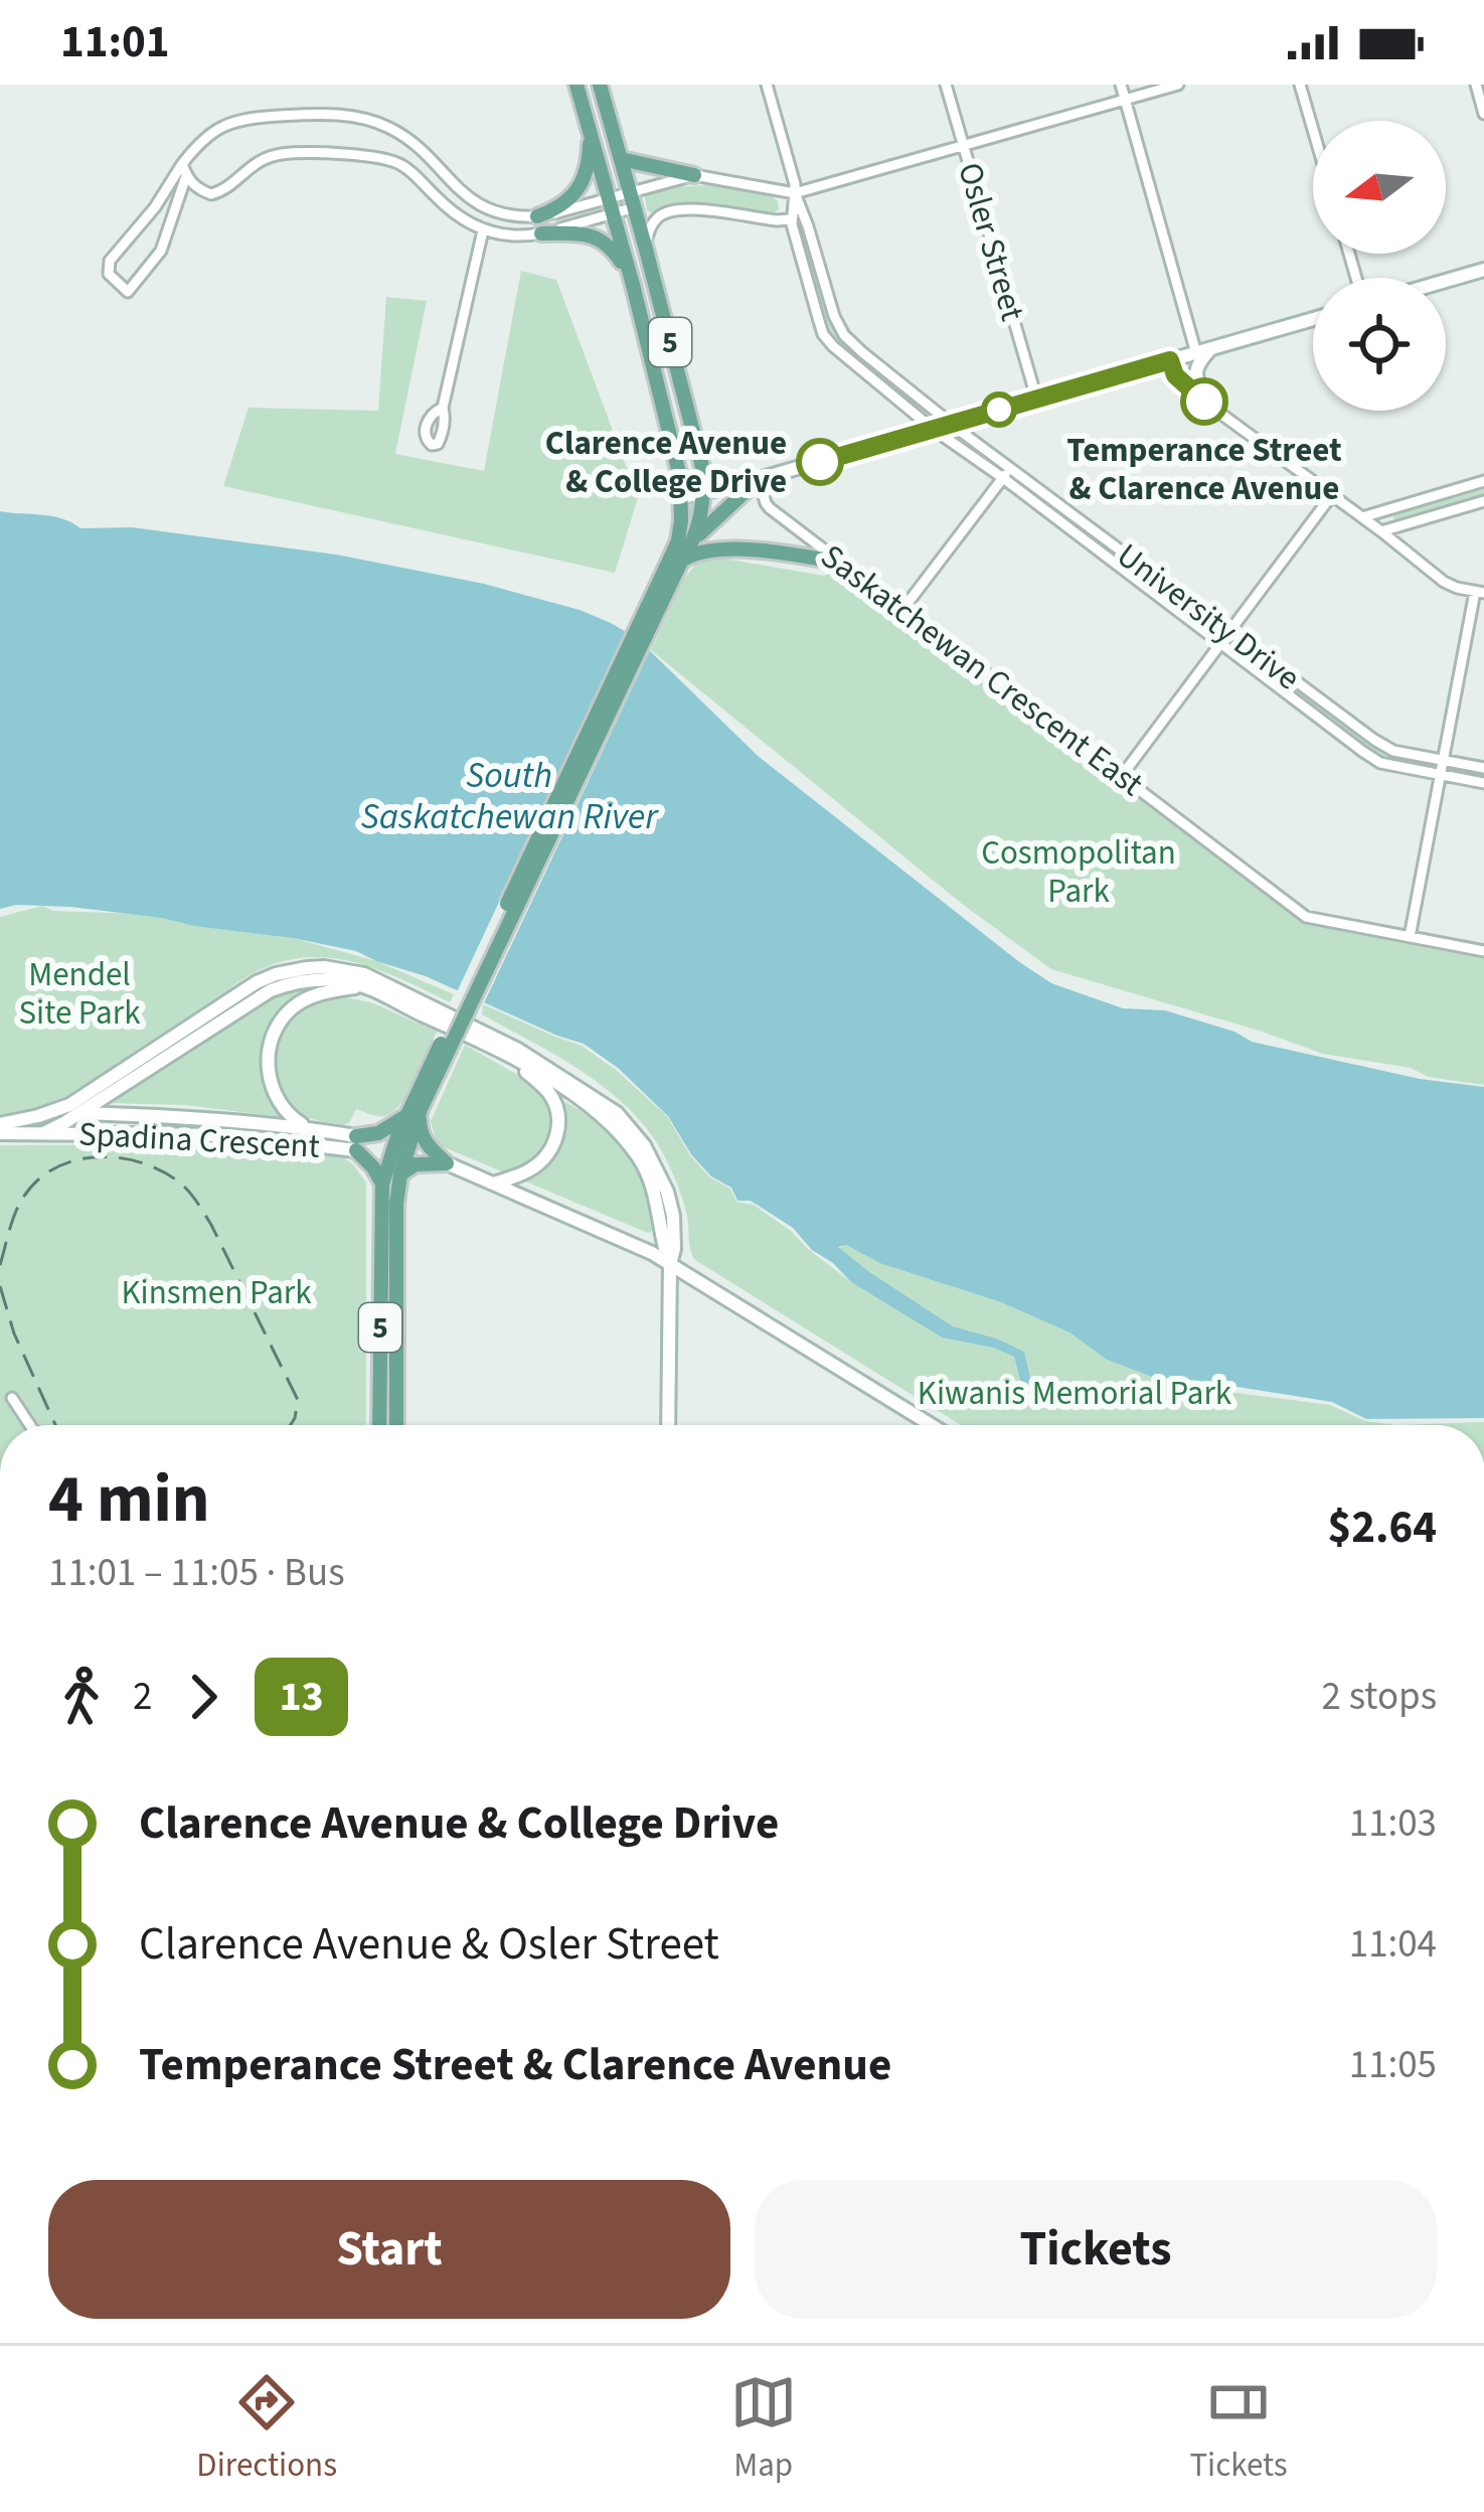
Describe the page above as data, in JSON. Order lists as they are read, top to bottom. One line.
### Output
{"streets":{"main road":["5"],"street":["Osler Street","University Drive","Saskatchewan Crescent East","Spadina Crescent"]},"water":["South Saskatchewan River"],"parks":["Cosmopolitan Park","Mendel Site Park","Kinsmen Park","Kiwanis Memorial Park"],"places":["Temperance Street & Clarence Avenue","Clarence Avenue & College Drive"],"lines":["bus line 13"],"north":"left","page":{"status":"11:01","heading":["4 min","11:01 – 11:05 · Bus","$2.64"],"legs":["2","13","2 stops"],"list":[{"name":"Clarence Avenue & College Drive","value":"11:03"},{"name":"Clarence Avenue & Osler Street","value":"11:04"},{"name":"Temperance Street & Clarence Avenue","value":"11:05"}],"buttons":["Start","Tickets"],"tabs":["Directions","Map","Tickets"]}}
